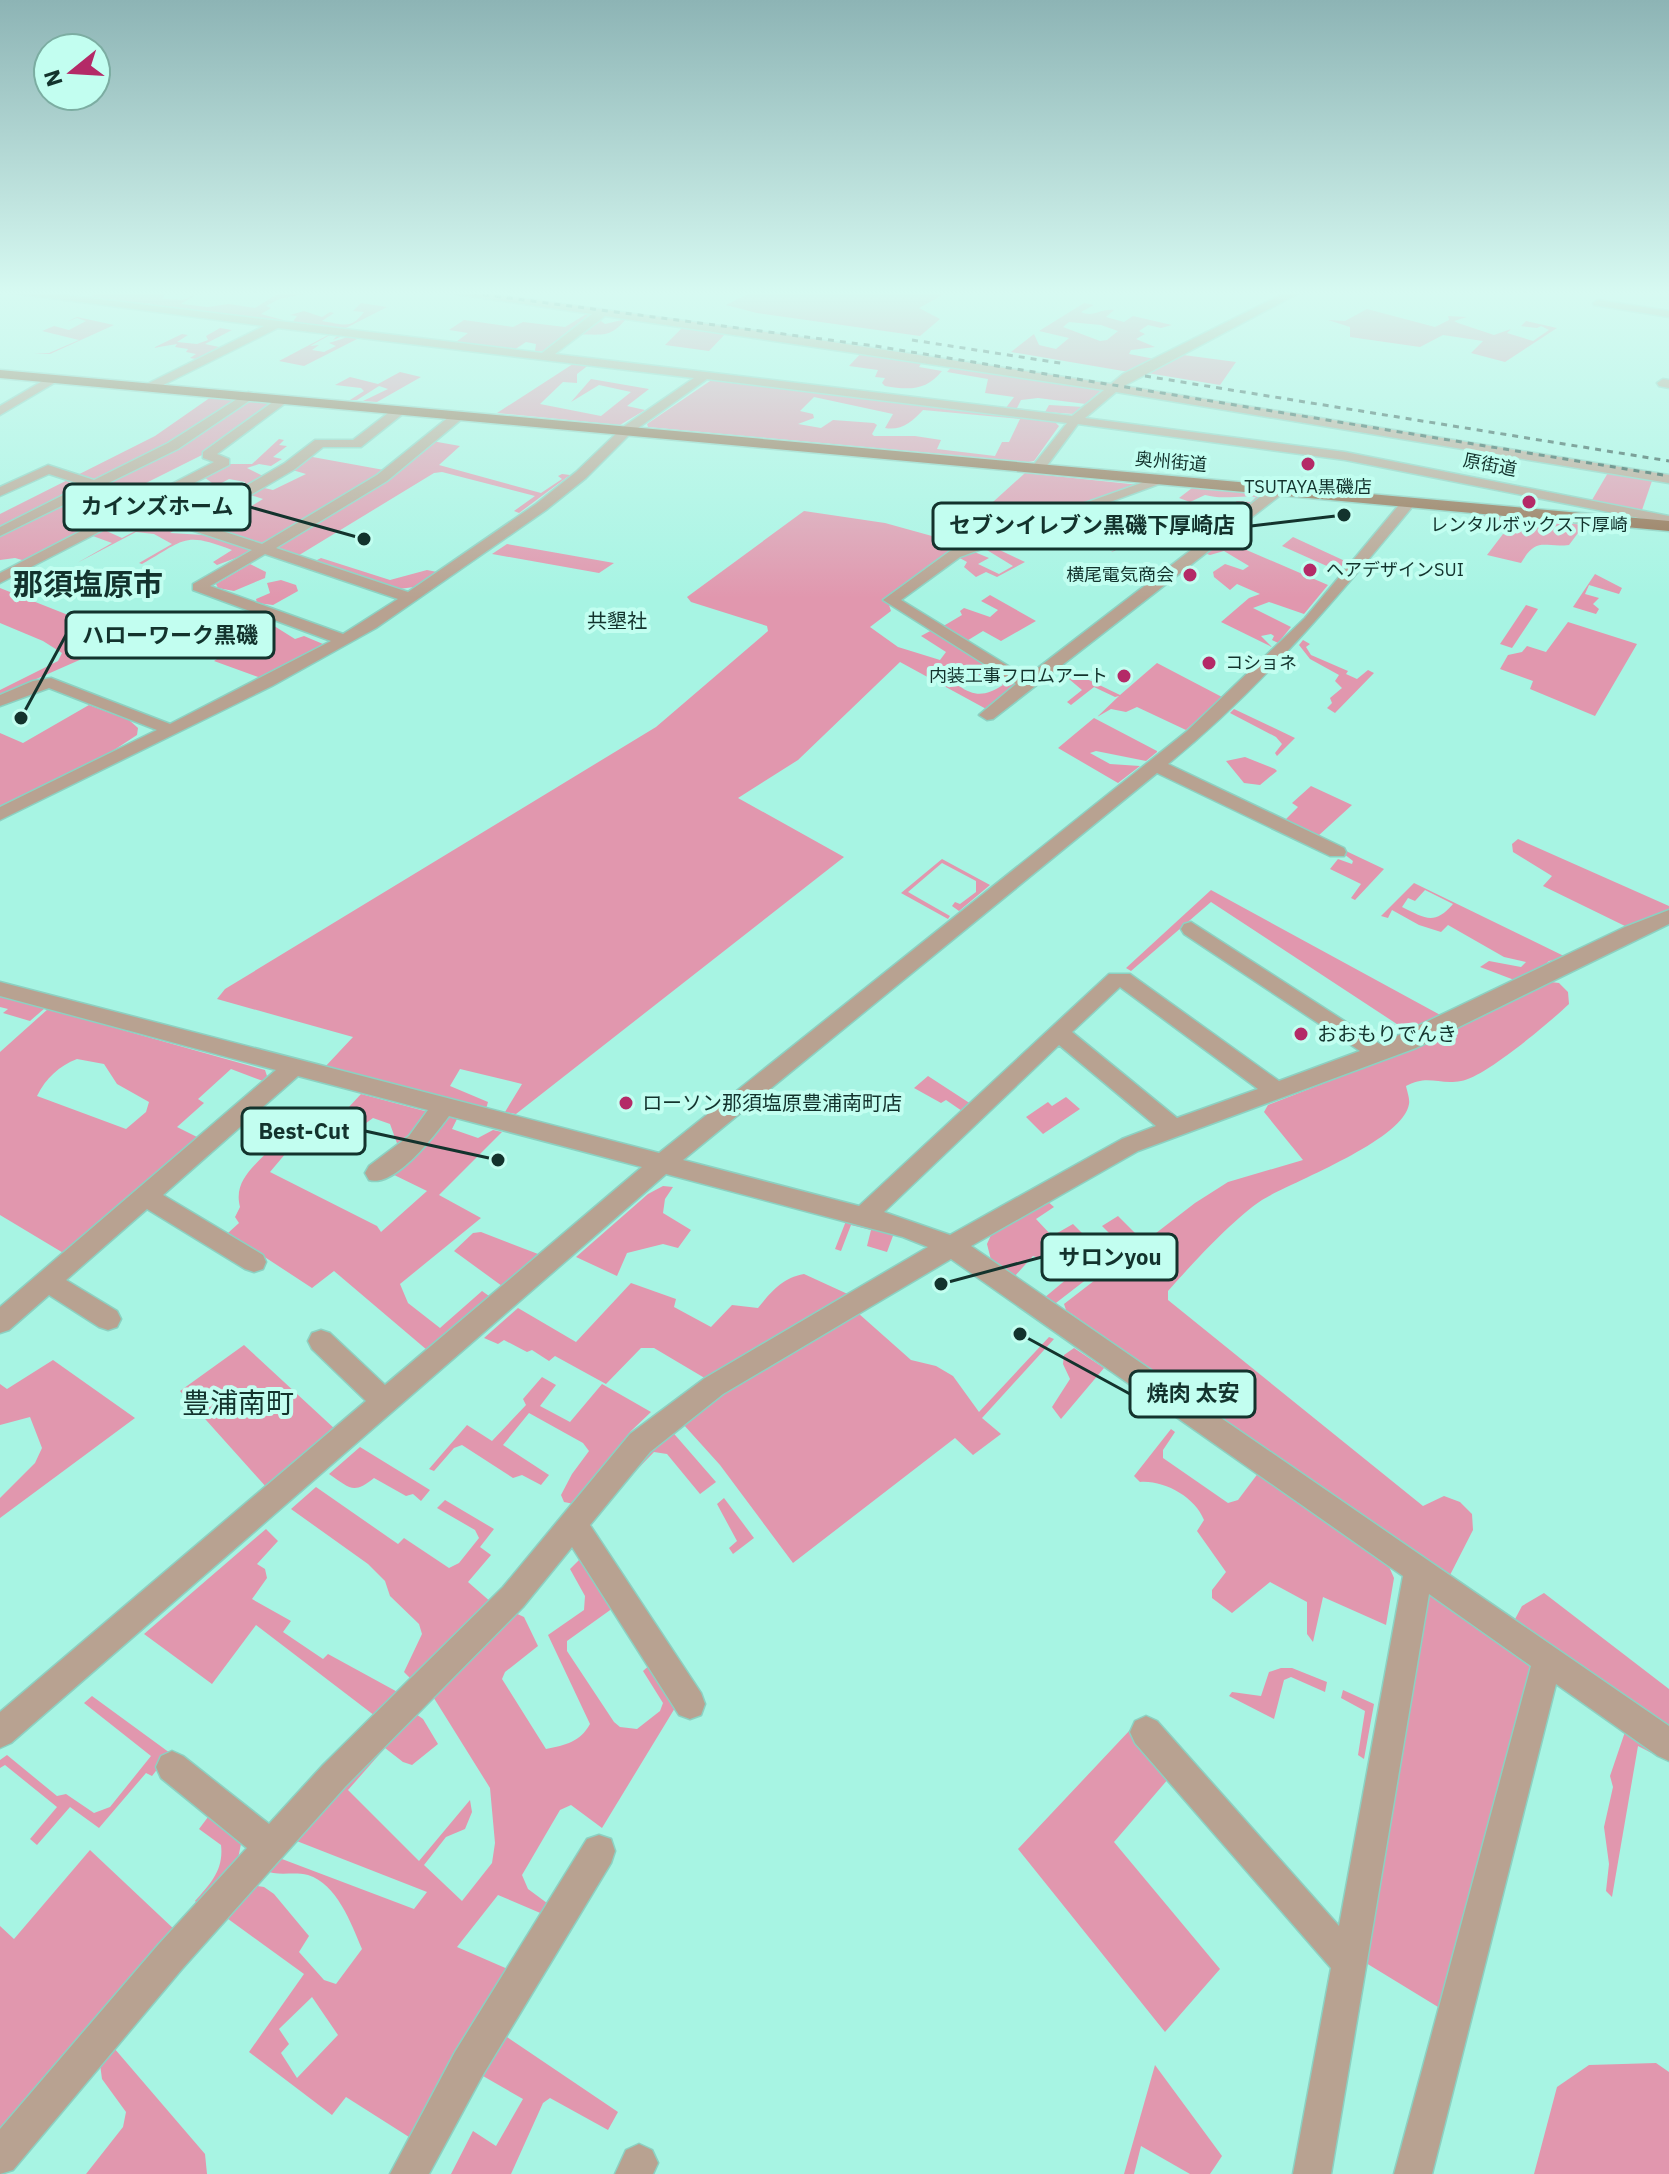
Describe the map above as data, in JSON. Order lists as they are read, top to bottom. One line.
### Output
{"streets":{"main road":["奥州街道"],"street":["原街道"]},"districts":["那須塩原市","共墾社","豊浦南町"],"places":["TSUTAYA黒磯店","レンタルボックス下厚崎","セブンイレブン黒磯下厚崎店","カインズホーム","ヘアデザインSUI","横尾電気商会","コショネ","内装工事フロムアート","ハローワーク黒磯","おおもりでんき","ローソン那須塩原豊浦南町店","Best-Cut","サロンyou","焼肉 太安"],"north":"left"}
